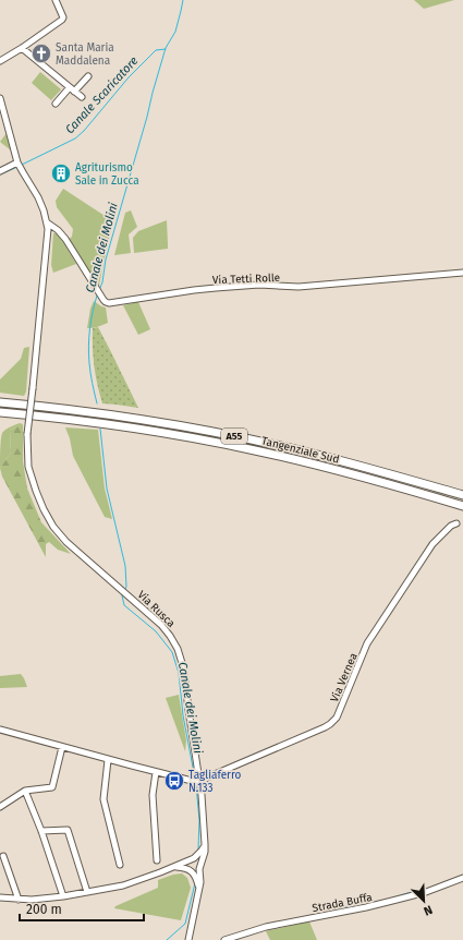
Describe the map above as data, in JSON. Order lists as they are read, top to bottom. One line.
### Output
{"streets":{"highway":["A55","Tangenziale Sud"],"street":["Via Tetti Rolle","Via Rusca","Via Vernea","Strada Buffa"]},"crossings":[["Via Tetti Rolle","Via Rusca"],["Via Rusca","Via Vernea"]],"water":["Canale Scaricatore","Canale dei Molini"],"places":{"church":["Santa Maria Maddalena"],"building":["Agriturismo Sale in Zucca"],"bus stop":["Tagliaferro N.133"]},"scale_bar":"200 m","north":"bottom right"}
